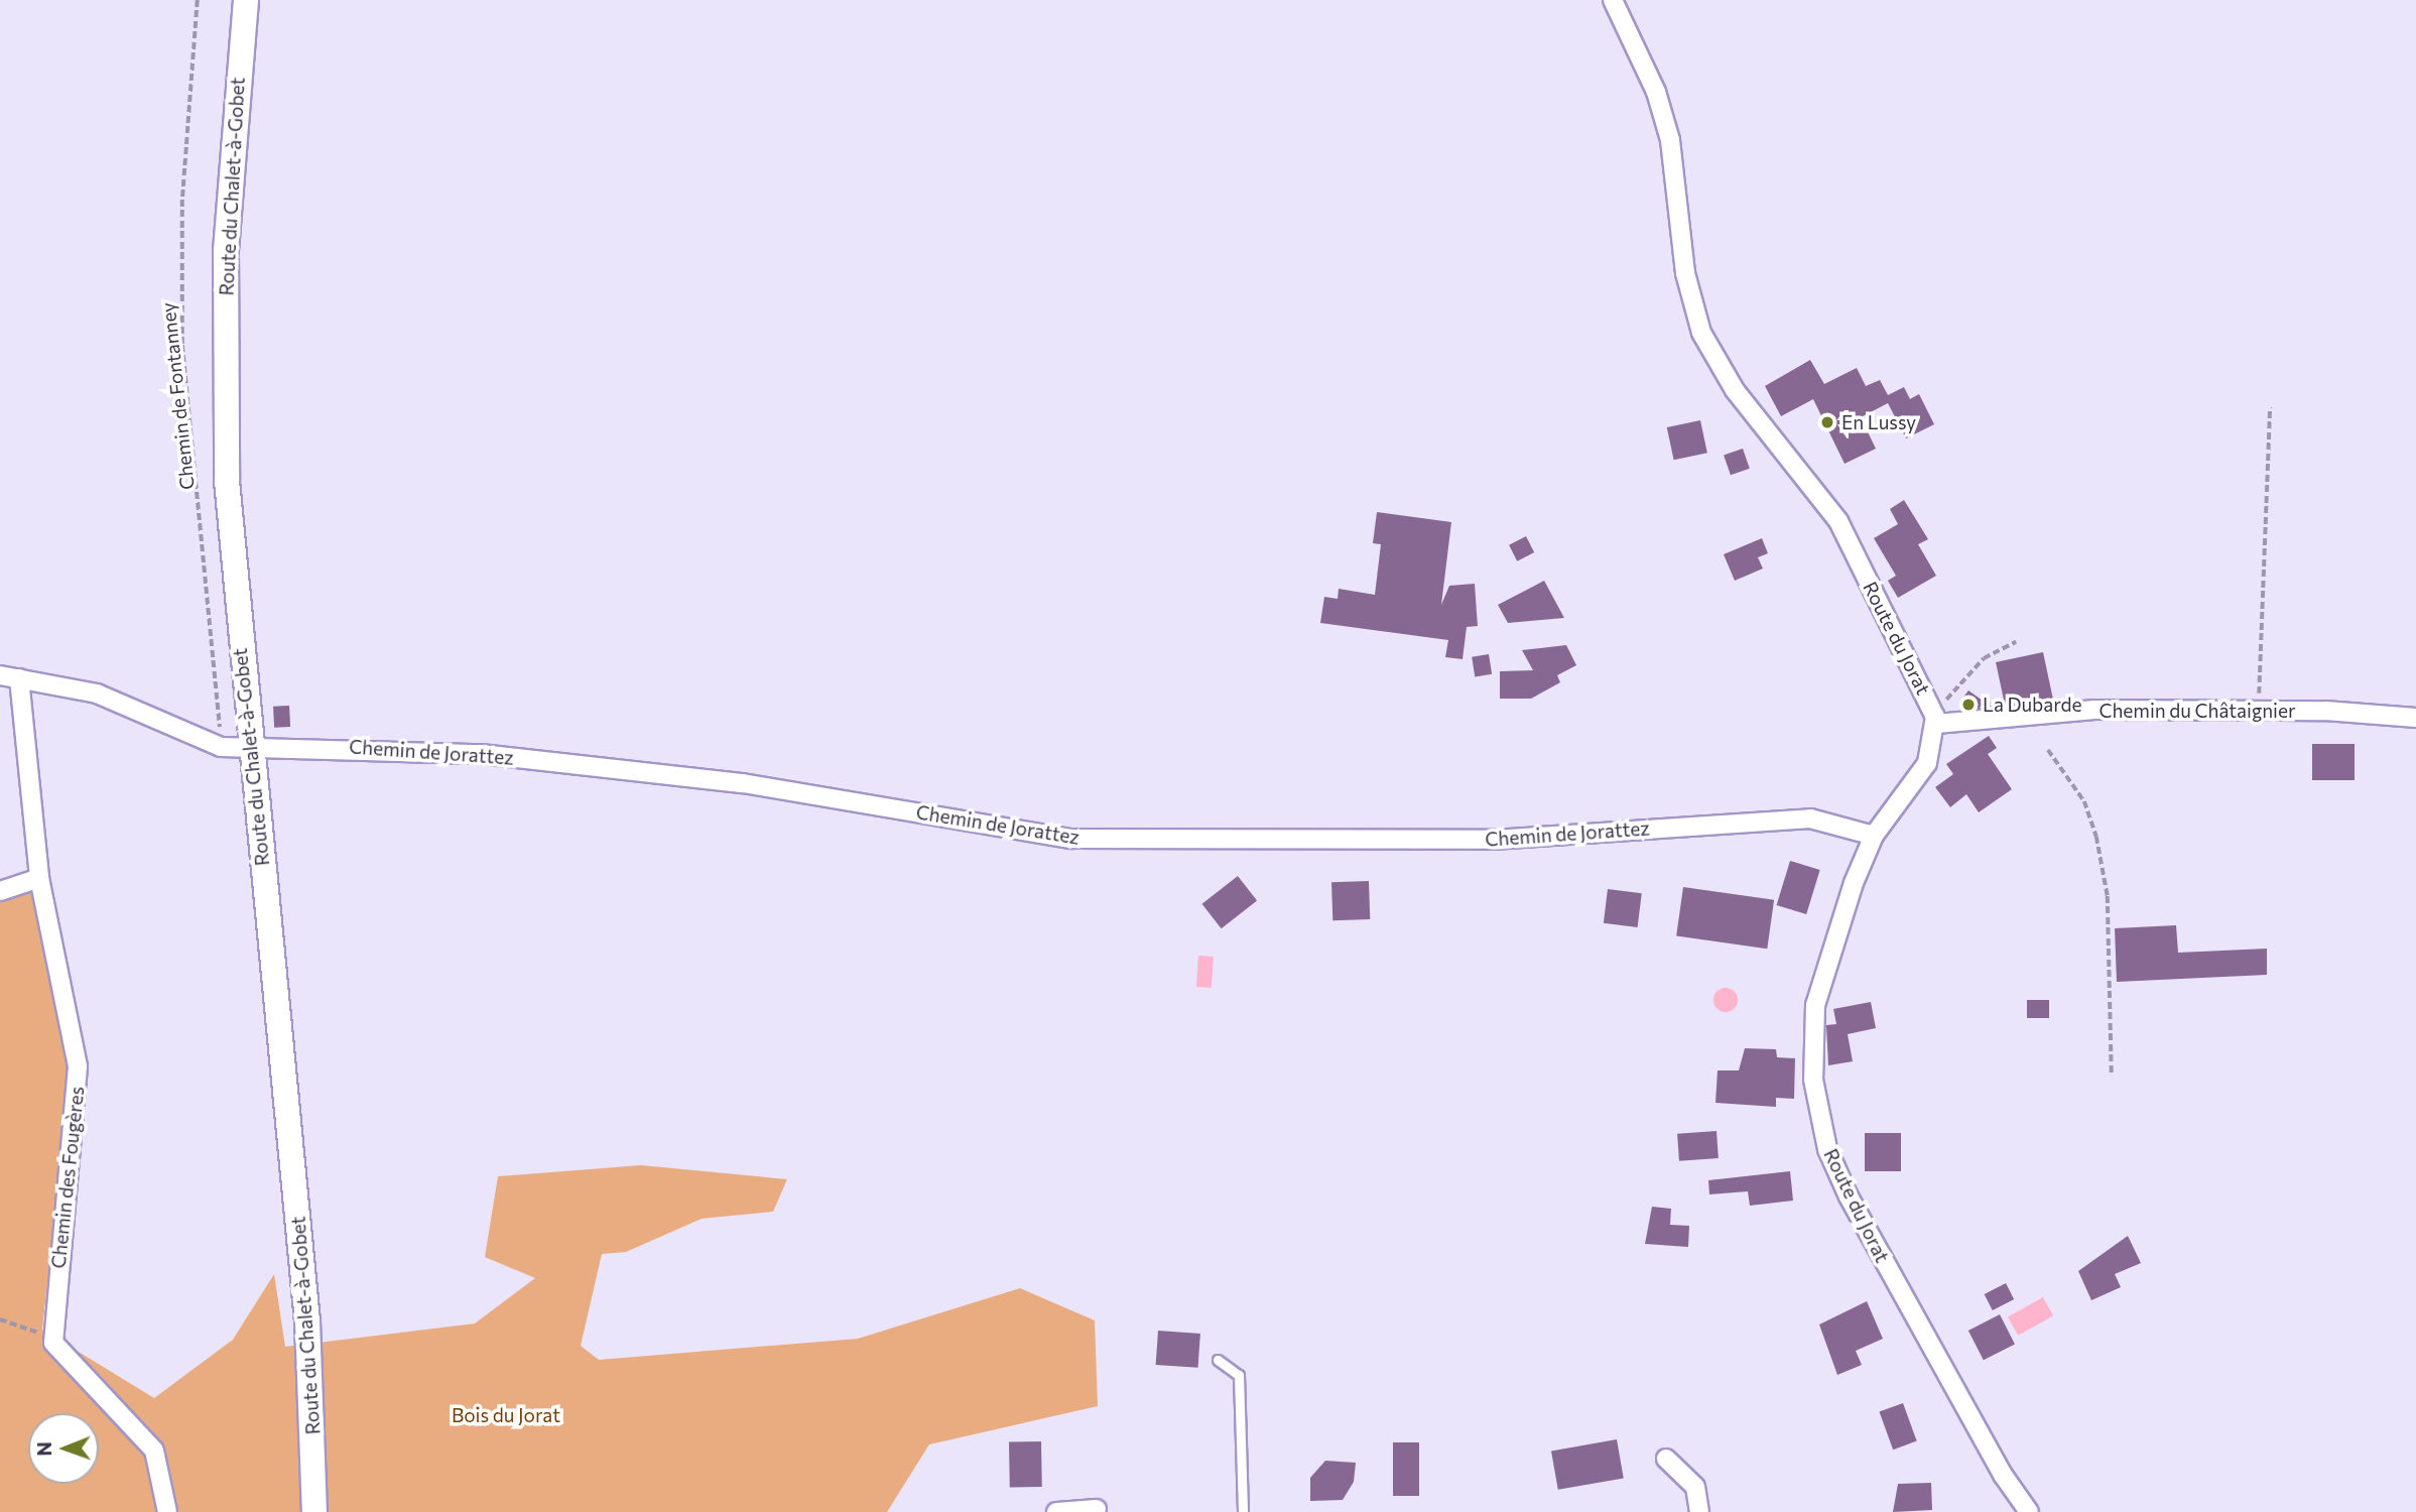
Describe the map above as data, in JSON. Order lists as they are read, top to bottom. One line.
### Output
{"streets":{"main road":["Route du Chalet-à-Gobet"],"street":["Route du Jorat","Chemin du Châtaignier","Chemin de Jorattez","Chemin des Fougères"],"path":["Chemin de Fontanney"]},"crossings":[["Route du Chalet-à-Gobet","Chemin de Jorattez"],["Chemin de Fontanney","Chemin de Jorattez"],["Route du Jorat","Chemin du Châtaignier"],["Route du Jorat","Chemin de Jorattez"]],"parks":["Bois du Jorat"],"places":["En Lussy","La Dubarde"],"north":"left"}
